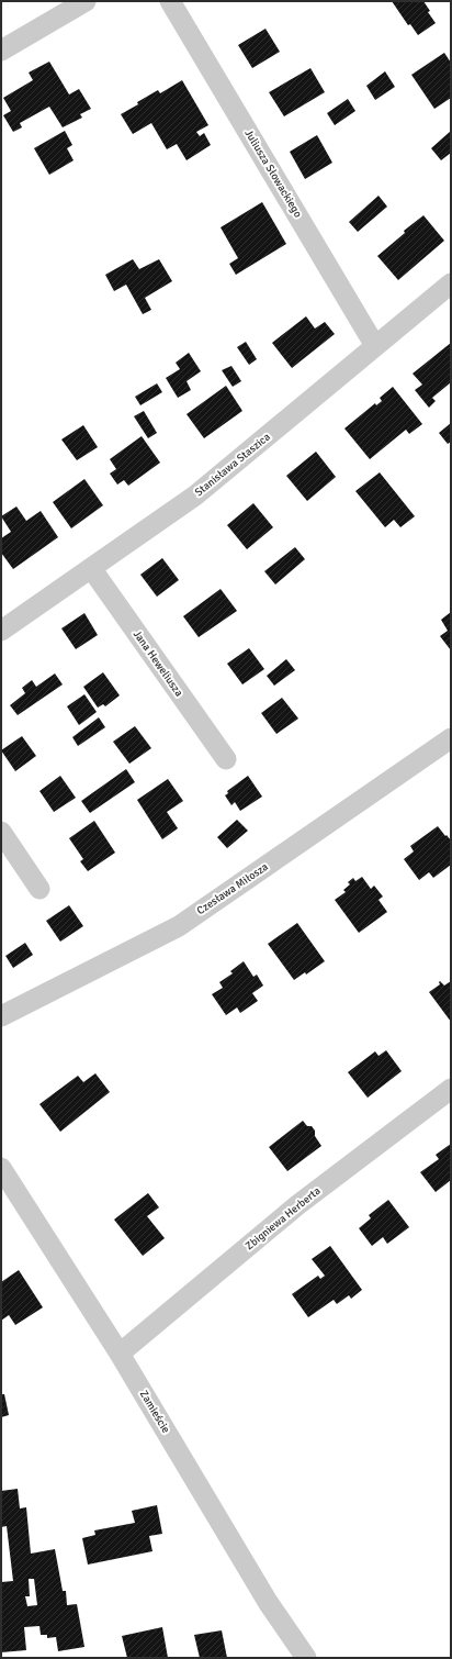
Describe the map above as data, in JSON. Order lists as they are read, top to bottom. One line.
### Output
{"streets":{"street":["Juliusza Słowackiego","Stanisława Staszica","Jana Heweliusza","Czesława Miłosza","Zbigniewa Herberta","Zamieście"]},"crossings":[["Juliusza Słowackiego","Stanisława Staszica"],["Stanisława Staszica","Jana Heweliusza"],["Zbigniewa Herberta","Zamieście"]]}
